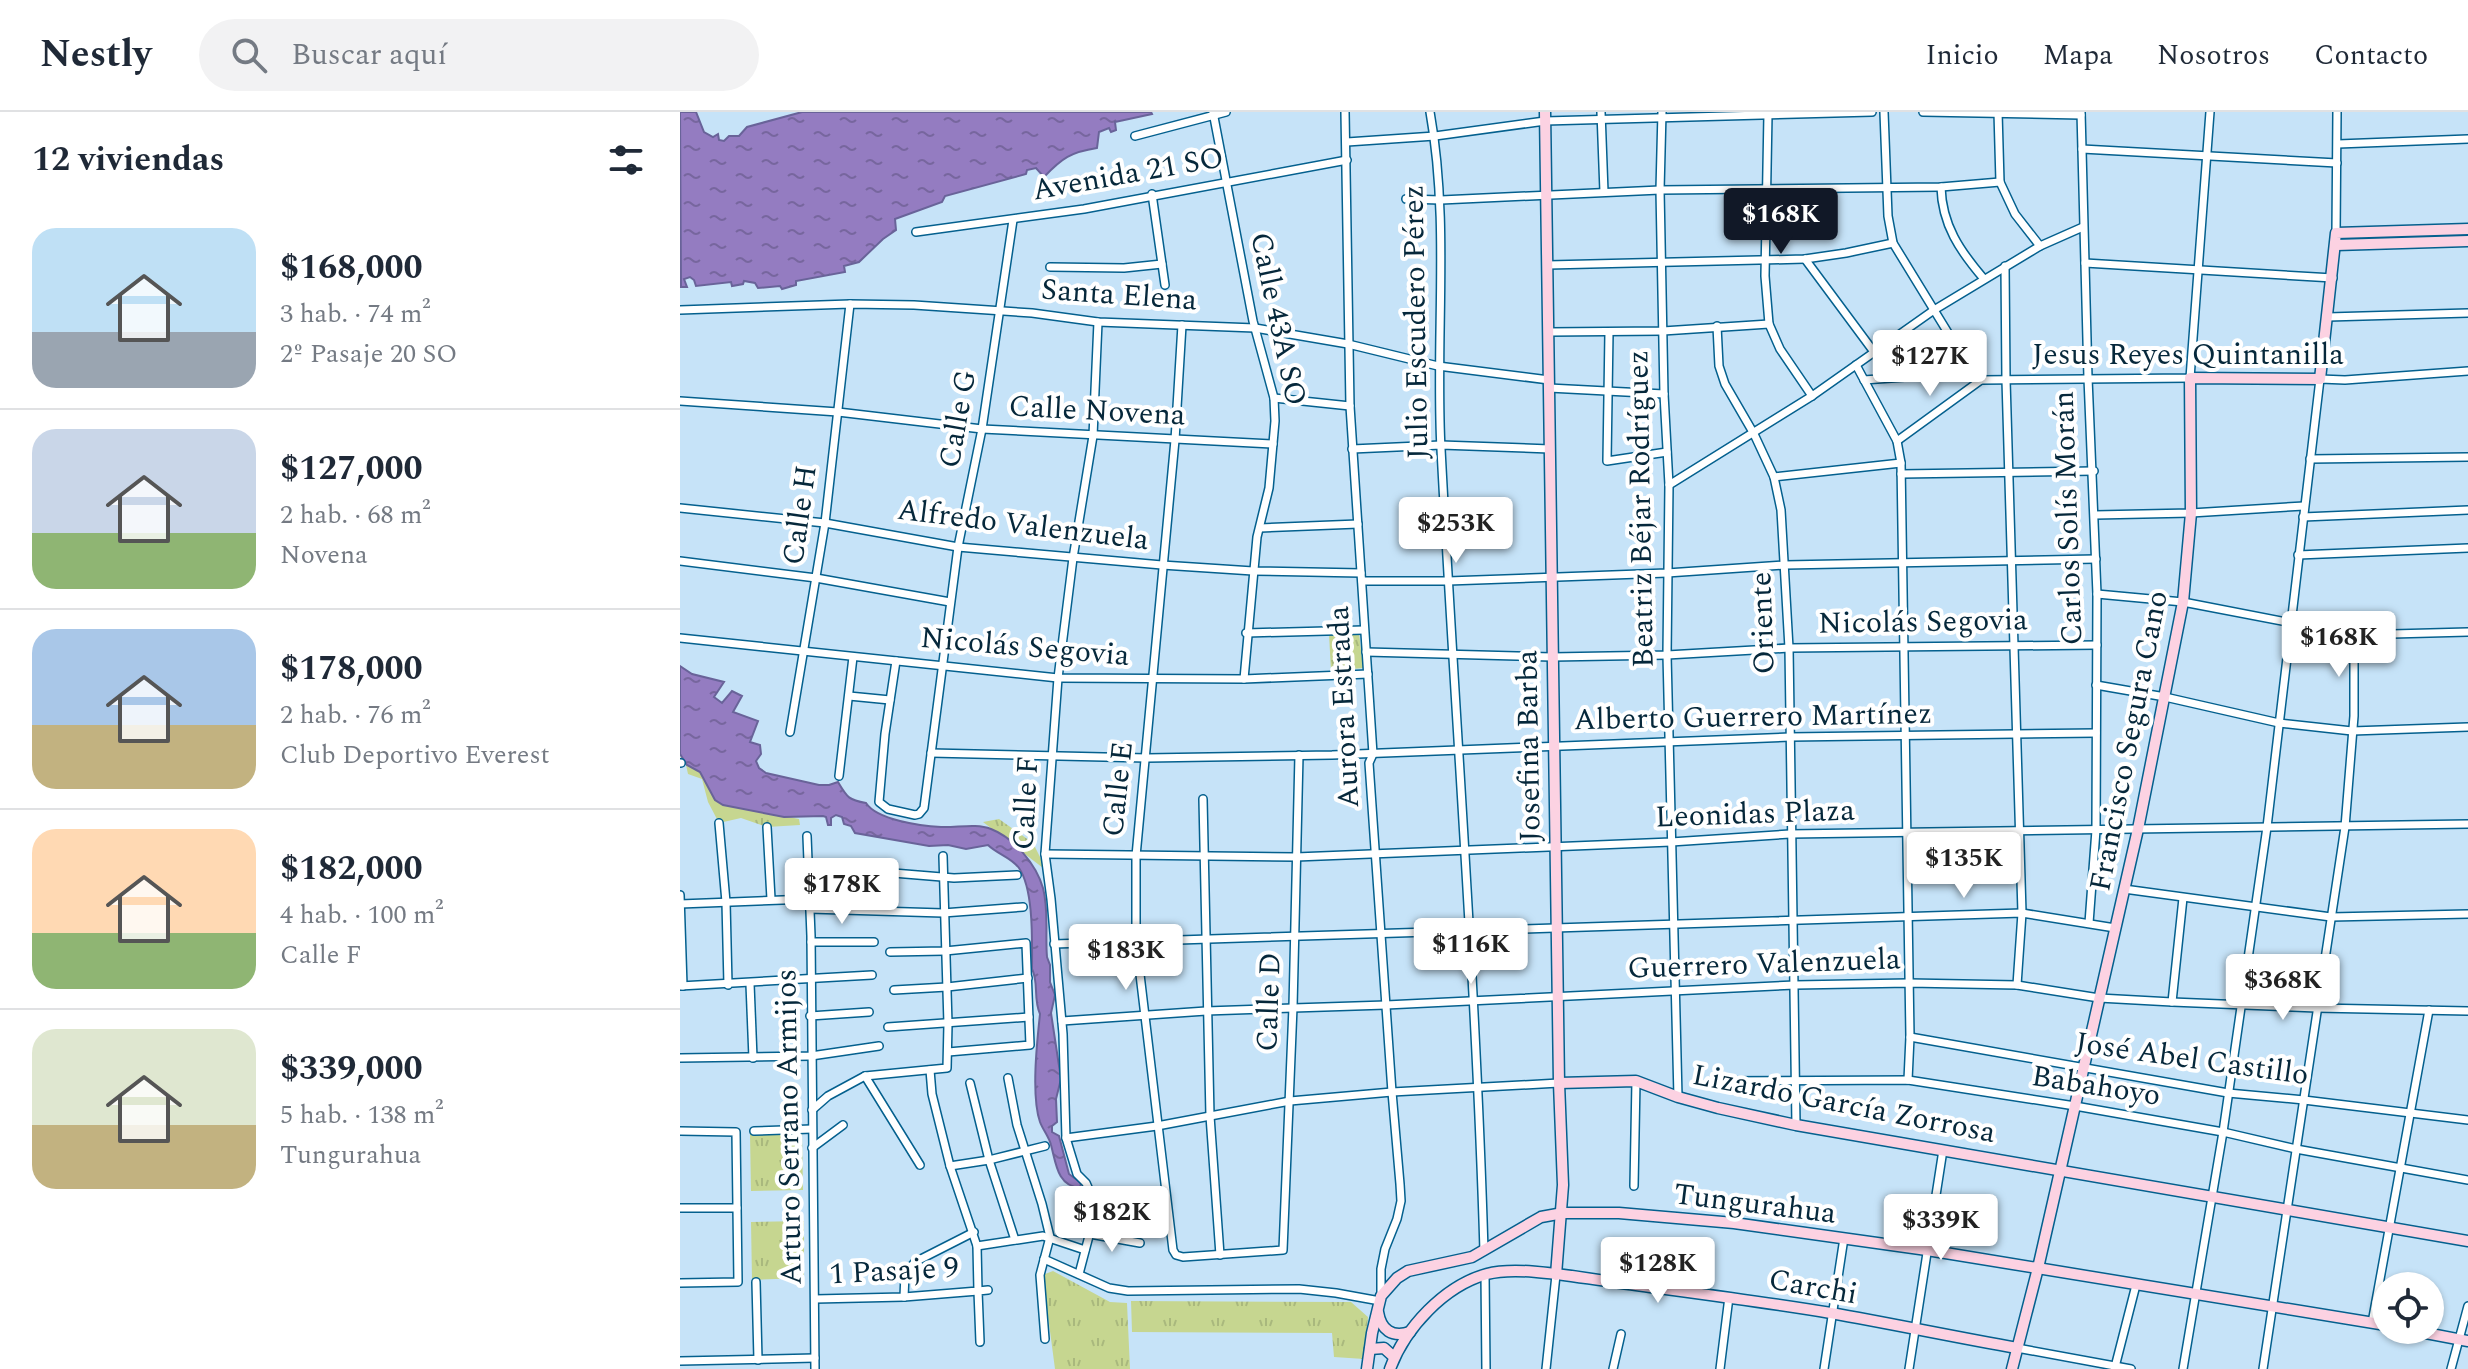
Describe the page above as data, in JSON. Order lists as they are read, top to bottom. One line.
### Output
{"streets":{"street":["Avenida 21 SO","Santa Elena","Calle 43A SO","Julio Escudero Pérez","Jesus Reyes Quintanilla","Calle Novena","Calle G","Beatriz Béjar Rodríguez","Calle H","Carlos Solís Morán","Alfredo Valenzuela","Nicolás Segovia","Oriente","Aurora Estrada","Alberto Guerrero Martínez","Francisco Segura Cano","Josefina Barba","Calle E","Calle F","Leonidas Plaza","Guerrero Valenzuela","Calle D","José Abel Castillo","Babahoyo","Lizardo García Zorrosa","Arturo Serrano Armijos","Tungurahua","1 Pasaje 9","Carchi"]},"crossings":[["Avenida 21 SO","Calle 43A SO"],["Avenida 21 SO","Calle G"],["Avenida 21 SO","Aurora Estrada"],["Santa Elena","Calle 43A SO"],["Santa Elena","Julio Escudero Pérez"],["Santa Elena","Calle G"],["Santa Elena","Beatriz Béjar Rodríguez"],["Santa Elena","Calle H"],["Santa Elena","Aurora Estrada"],["Santa Elena","Josefina Barba"],["Santa Elena","Calle E"],["Santa Elena","Calle F"],["Calle 43A SO","Calle Novena"],["Calle 43A SO","Alfredo Valenzuela"],["Calle 43A SO","Nicolás Segovia"],["Julio Escudero Pérez","Alfredo Valenzuela"],["Julio Escudero Pérez","Nicolás Segovia"],["Julio Escudero Pérez","Alberto Guerrero Martínez"],["Julio Escudero Pérez","Leonidas Plaza"],["Julio Escudero Pérez","Guerrero Valenzuela"],["Julio Escudero Pérez","Lizardo García Zorrosa"],["Julio Escudero Pérez","Tungurahua"],["Jesus Reyes Quintanilla","Carlos Solís Morán"],["Jesus Reyes Quintanilla","Francisco Segura Cano"],["Calle Novena","Calle G"],["Calle Novena","Calle H"],["Calle Novena","Calle E"],["Calle Novena","Calle F"],["Calle G","Alfredo Valenzuela"],["Calle G","Nicolás Segovia"],["Calle G","Alberto Guerrero Martínez"],["Beatriz Béjar Rodríguez","Alfredo Valenzuela"],["Beatriz Béjar Rodríguez","Nicolás Segovia"],["Beatriz Béjar Rodríguez","Alberto Guerrero Martínez"],["Beatriz Béjar Rodríguez","Leonidas Plaza"],["Beatriz Béjar Rodríguez","Guerrero Valenzuela"],["Beatriz Béjar Rodríguez","Lizardo García Zorrosa"],["Calle H","Alfredo Valenzuela"],["Calle H","Nicolás Segovia"],["Carlos Solís Morán","Alfredo Valenzuela"],["Carlos Solís Morán","Nicolás Segovia"],["Carlos Solís Morán","Alberto Guerrero Martínez"],["Carlos Solís Morán","Leonidas Plaza"],["Alfredo Valenzuela","Oriente"],["Alfredo Valenzuela","Aurora Estrada"],["Alfredo Valenzuela","Josefina Barba"],["Alfredo Valenzuela","Calle E"],["Alfredo Valenzuela","Calle F"],["Nicolás Segovia","Oriente"],["Nicolás Segovia","Aurora Estrada"],["Nicolás Segovia","Josefina Barba"],["Nicolás Segovia","Calle E"],["Nicolás Segovia","Calle F"],["Oriente","Alberto Guerrero Martínez"],["Oriente","Leonidas Plaza"],["Oriente","Guerrero Valenzuela"],["Oriente","Babahoyo"],["Oriente","Lizardo García Zorrosa"],["Aurora Estrada","Alberto Guerrero Martínez"],["Aurora Estrada","Leonidas Plaza"],["Aurora Estrada","Guerrero Valenzuela"],["Aurora Estrada","Lizardo García Zorrosa"],["Aurora Estrada","Tungurahua"],["Alberto Guerrero Martínez","Josefina Barba"],["Alberto Guerrero Martínez","Calle E"],["Alberto Guerrero Martínez","Calle F"],["Alberto Guerrero Martínez","Calle D"],["Francisco Segura Cano","Leonidas Plaza"],["Francisco Segura Cano","Guerrero Valenzuela"],["Francisco Segura Cano","José Abel Castillo"],["Francisco Segura Cano","Babahoyo"],["Francisco Segura Cano","Lizardo García Zorrosa"],["Francisco Segura Cano","Tungurahua"],["Francisco Segura Cano","Carchi"],["Josefina Barba","Leonidas Plaza"],["Josefina Barba","Guerrero Valenzuela"],["Josefina Barba","Lizardo García Zorrosa"],["Josefina Barba","Tungurahua"],["Josefina Barba","Carchi"],["Calle E","Leonidas Plaza"],["Calle E","Guerrero Valenzuela"],["Calle E","Calle D"],["Calle E","Lizardo García Zorrosa"],["Calle F","Leonidas Plaza"],["Calle F","Guerrero Valenzuela"],["Calle F","Lizardo García Zorrosa"],["Leonidas Plaza","Calle D"],["Guerrero Valenzuela","Calle D"],["Calle D","Lizardo García Zorrosa"],["Arturo Serrano Armijos","1 Pasaje 9"]],"page":{"header":"Nestly","search":"Buscar aquí","nav":["Inicio","Mapa","Nosotros","Contacto"],"heading":"12 viviendas","price":["$168K","$127K","$253K","$168K","$135K","$178K","$116K","$183K","$368K","$182K","$339K","$128K"],"list":[{"name":"$168,000","note":"3 hab. · 74 m² · 2º Pasaje 20 SO"},{"name":"$127,000","note":"2 hab. · 68 m² · Novena"},{"name":"$178,000","note":"2 hab. · 76 m² · Club Deportivo Everest"},{"name":"$182,000","note":"4 hab. · 100 m² · Calle F"},{"name":"$339,000","note":"5 hab. · 138 m² · Tungurahua"}]}}
